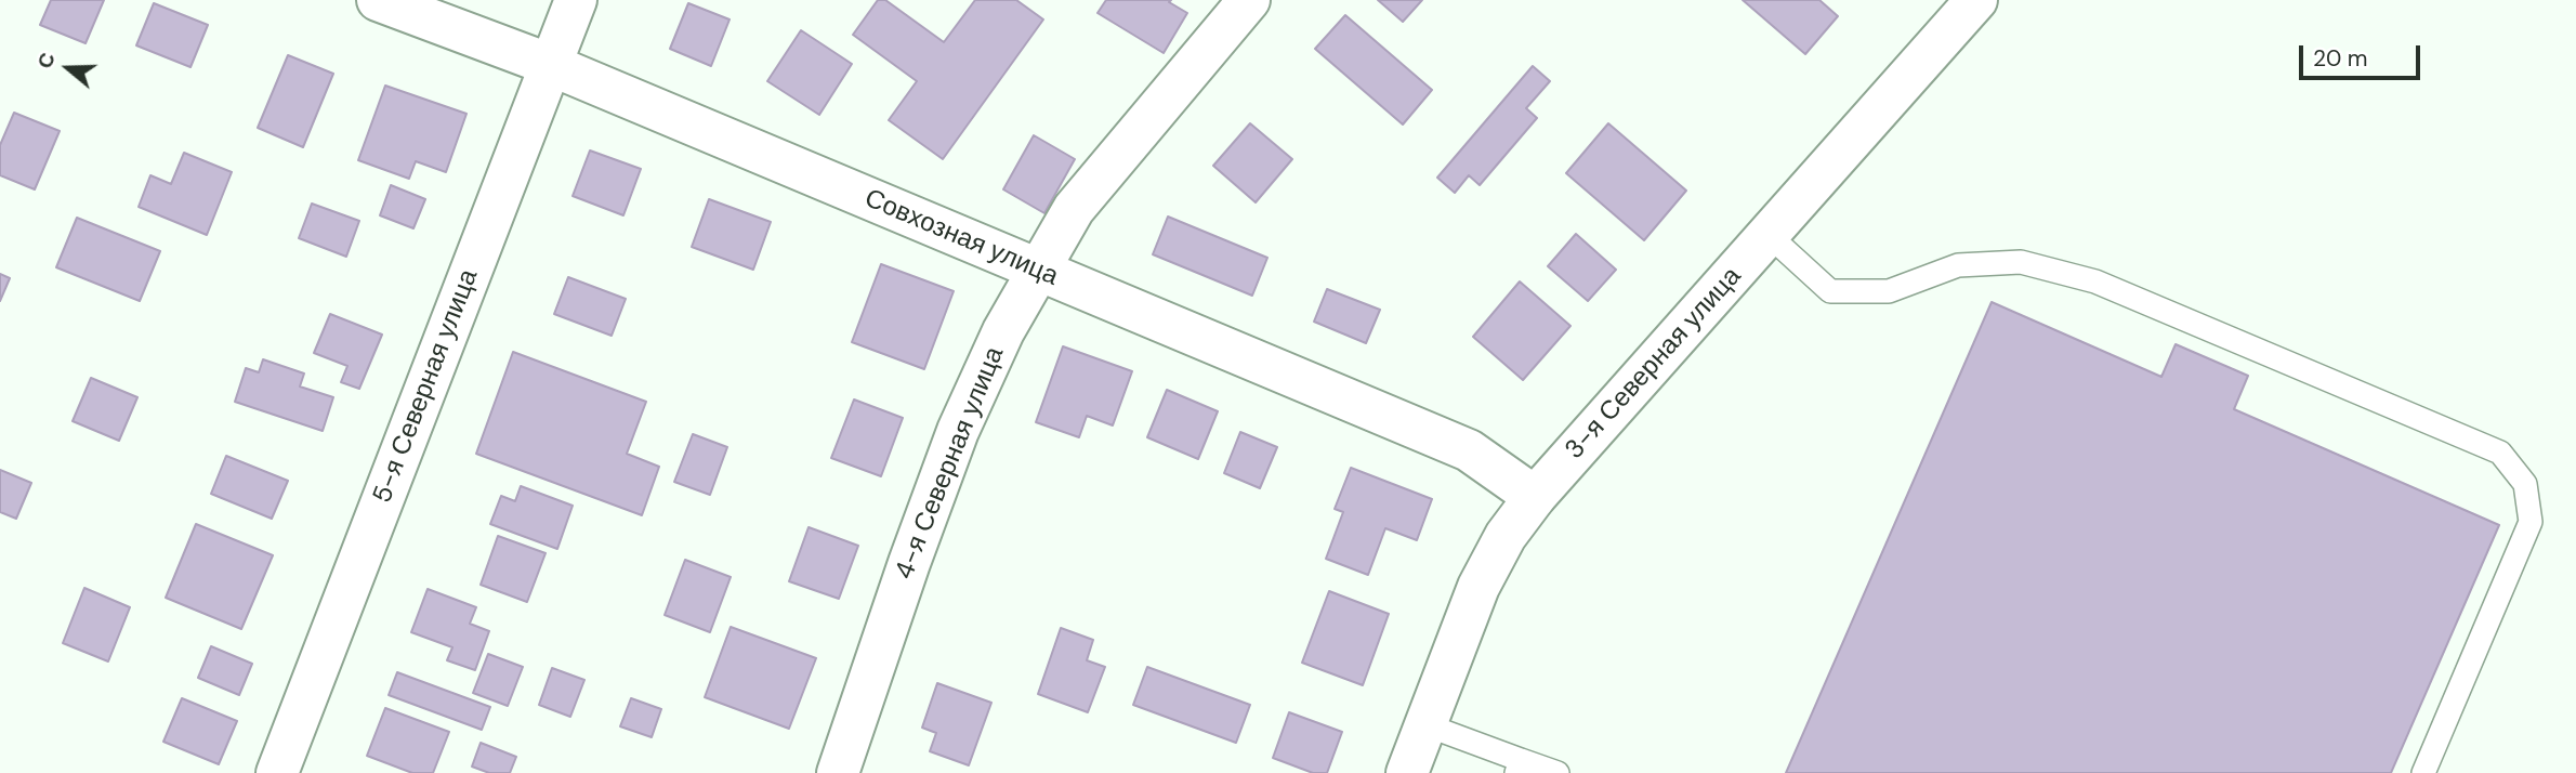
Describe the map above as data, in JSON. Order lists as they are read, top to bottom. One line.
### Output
{"streets":{"street":["Совхозная улица","3-я Северная улица","5-я Северная улица","4-я Северная улица"]},"crossings":[["Совхозная улица","3-я Северная улица"],["Совхозная улица","5-я Северная улица"],["Совхозная улица","4-я Северная улица"]],"scale_bar":"20 m","north":"left"}
